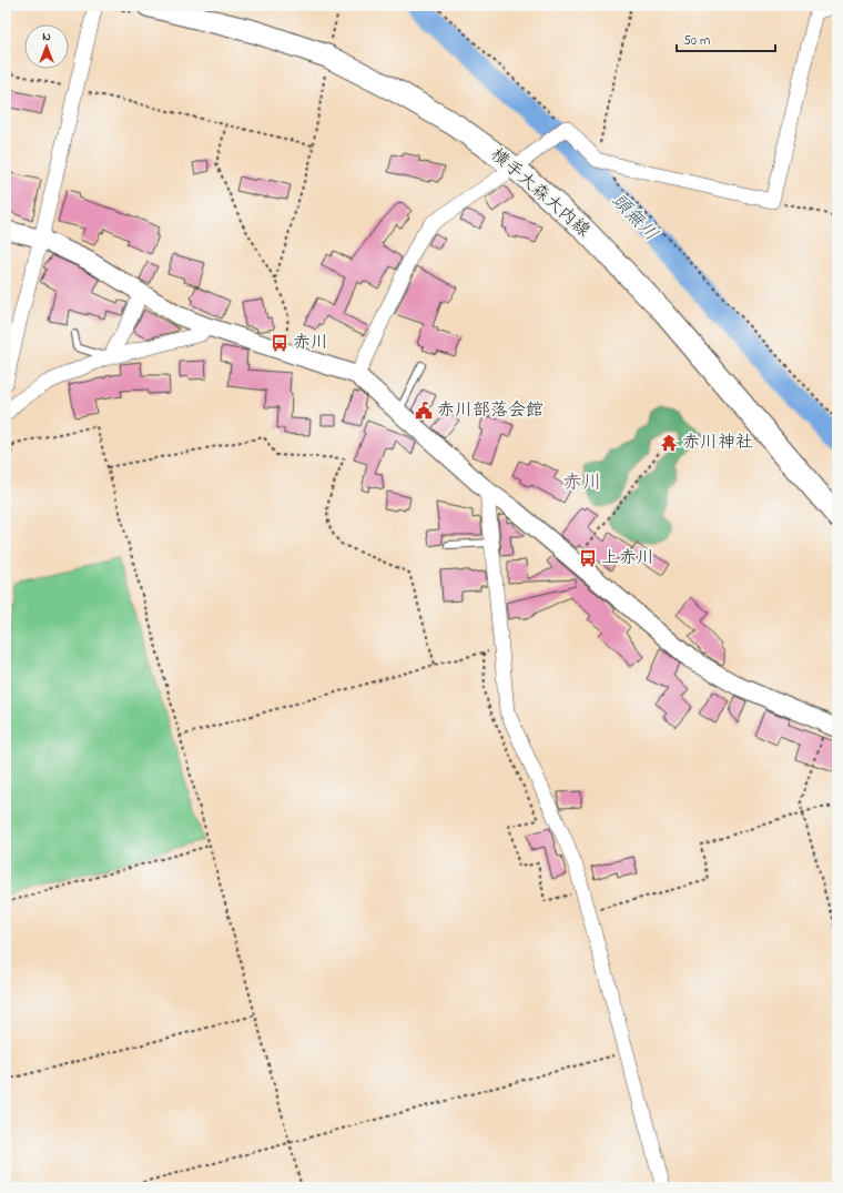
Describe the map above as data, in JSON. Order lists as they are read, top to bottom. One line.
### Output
{"streets":{"main road":["横手大森大内線"]},"districts":["赤川"],"water":["頭無川"],"places":{"bus stop":["赤川","上赤川"],"public building":["赤川部落会館"],"temple":["赤川神社"]},"scale_bar":"50 m","north":"top"}
